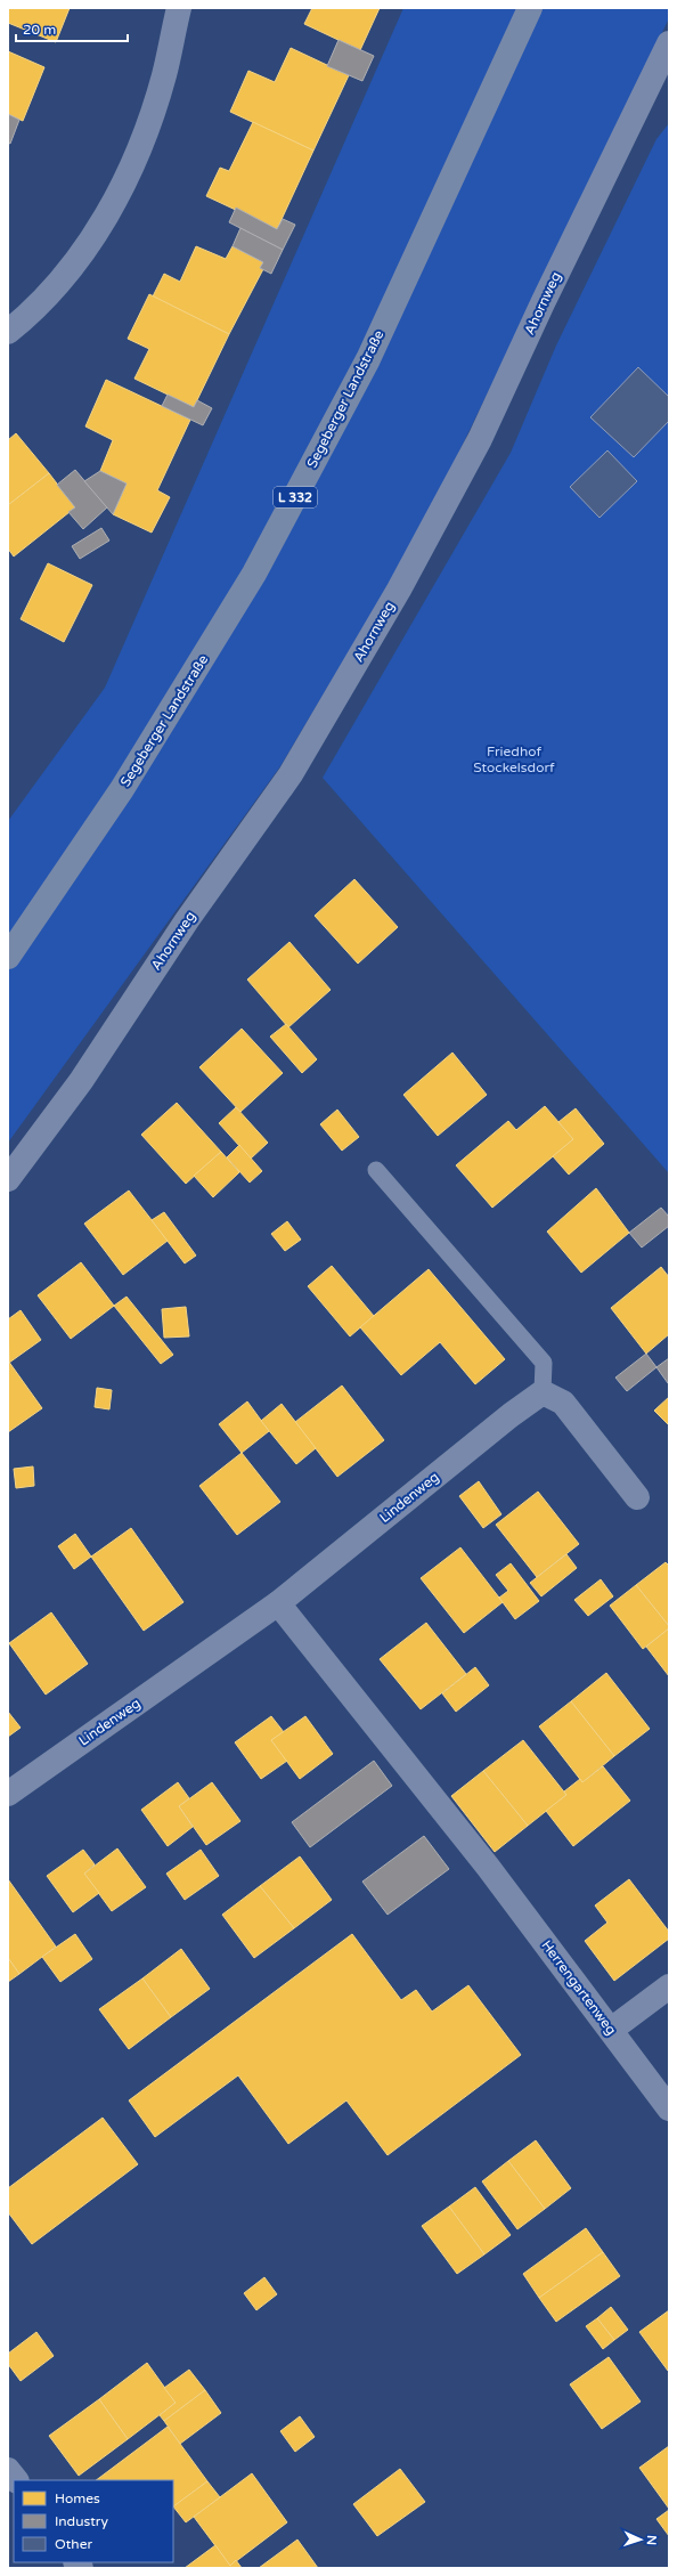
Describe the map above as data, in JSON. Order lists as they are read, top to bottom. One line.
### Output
{"streets":{"main road":["Segeberger Landstraße","L 332"],"street":["Ahornweg","Lindenweg","Herrengartenweg"]},"crossings":[["Lindenweg","Herrengartenweg"]],"parks":["Friedhof Stockelsdorf"],"legend":["Homes","Industry","Other"],"scale_bar":"20 m","north":"right"}
